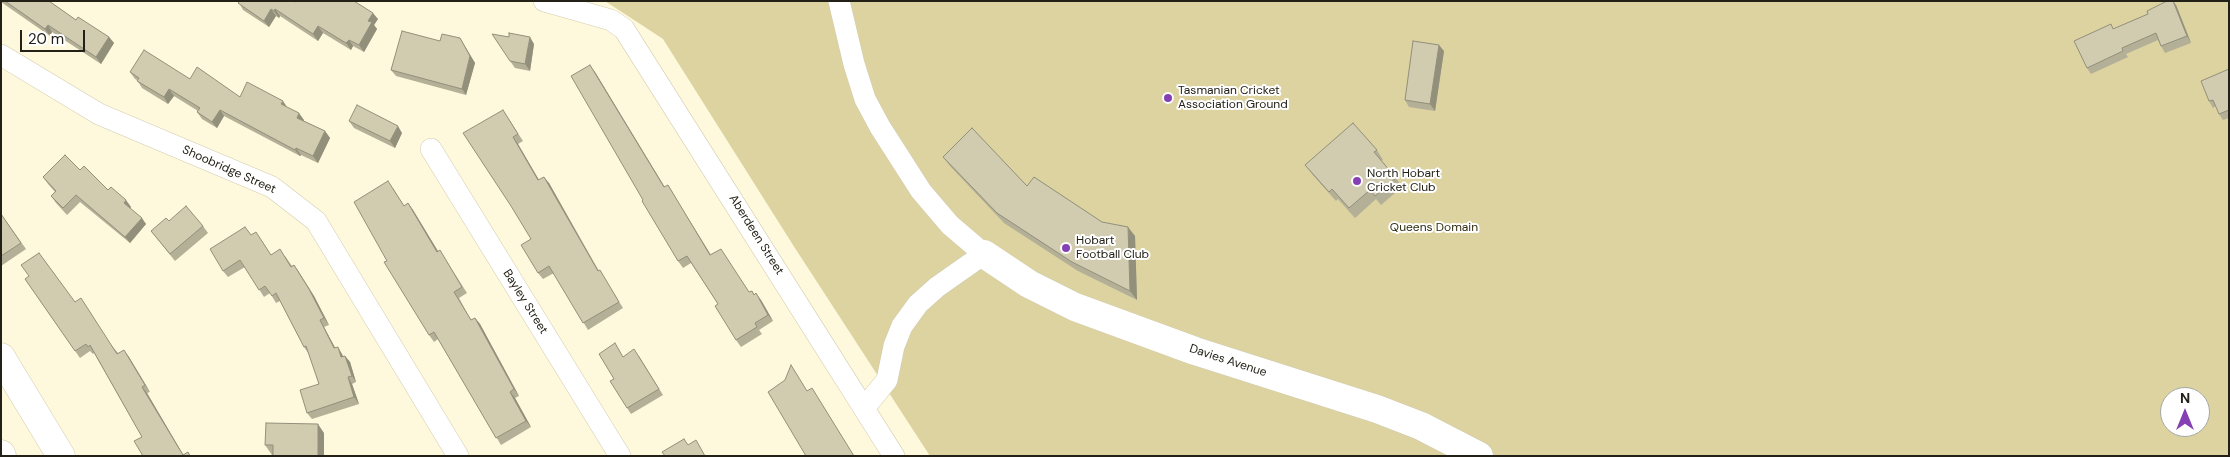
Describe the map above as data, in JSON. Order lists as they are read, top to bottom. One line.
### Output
{"streets":{"main road":["Davies Avenue"],"street":["Shoobridge Street","Aberdeen Street","Bayley Street"]},"parks":["Queens Domain"],"places":["Tasmanian Cricket Association Ground","North Hobart Cricket Club","Hobart Football Club"],"scale_bar":"20 m","north":"top"}
